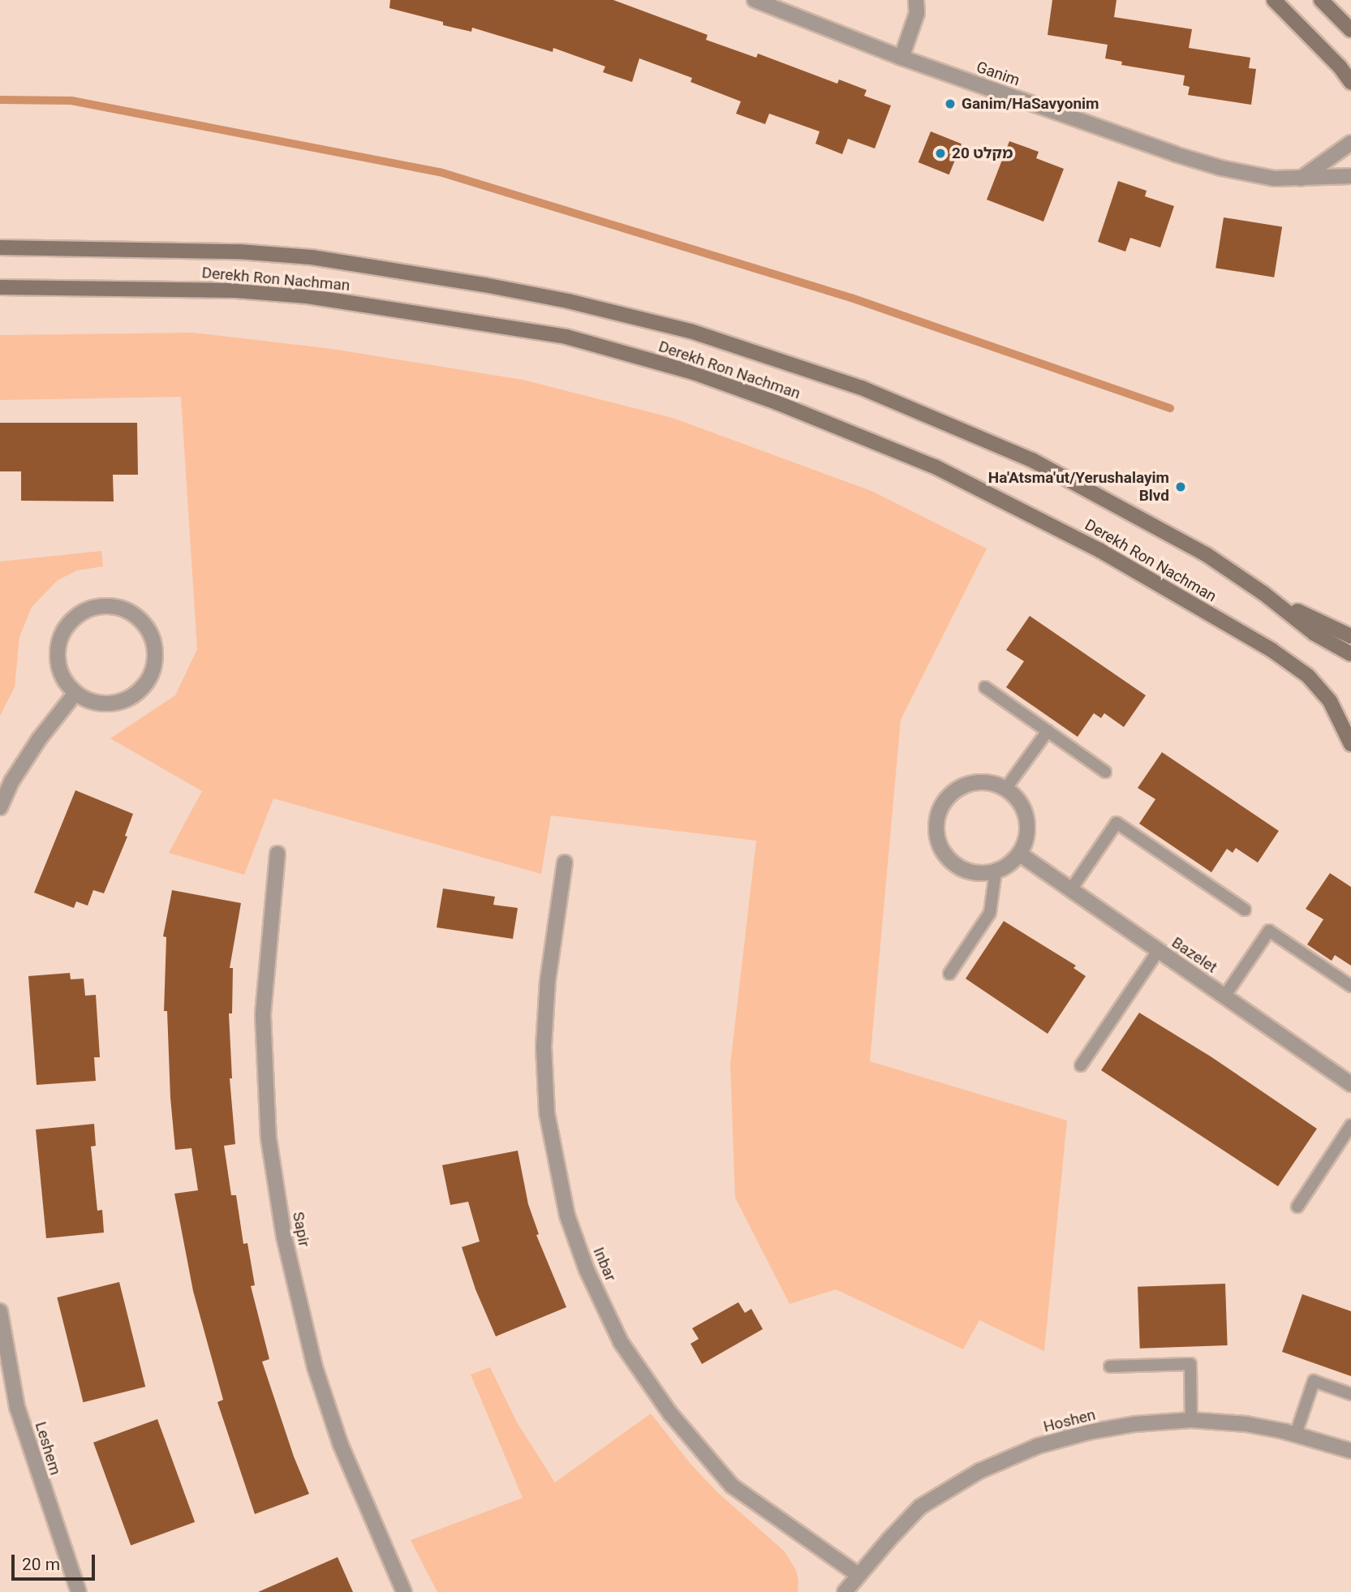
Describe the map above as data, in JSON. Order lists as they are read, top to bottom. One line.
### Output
{"streets":{"main road":["Derekh Ron Nachman"],"street":["Ganim","Bazelet","Sapir","Inbar","Hoshen","Leshem"]},"crossings":[["Inbar","Hoshen"]],"places":["Ganim/HaSavyonim","מקלט 20","Ha'Atsma'ut/Yerushalayim Blvd"],"scale_bar":"20 m"}
